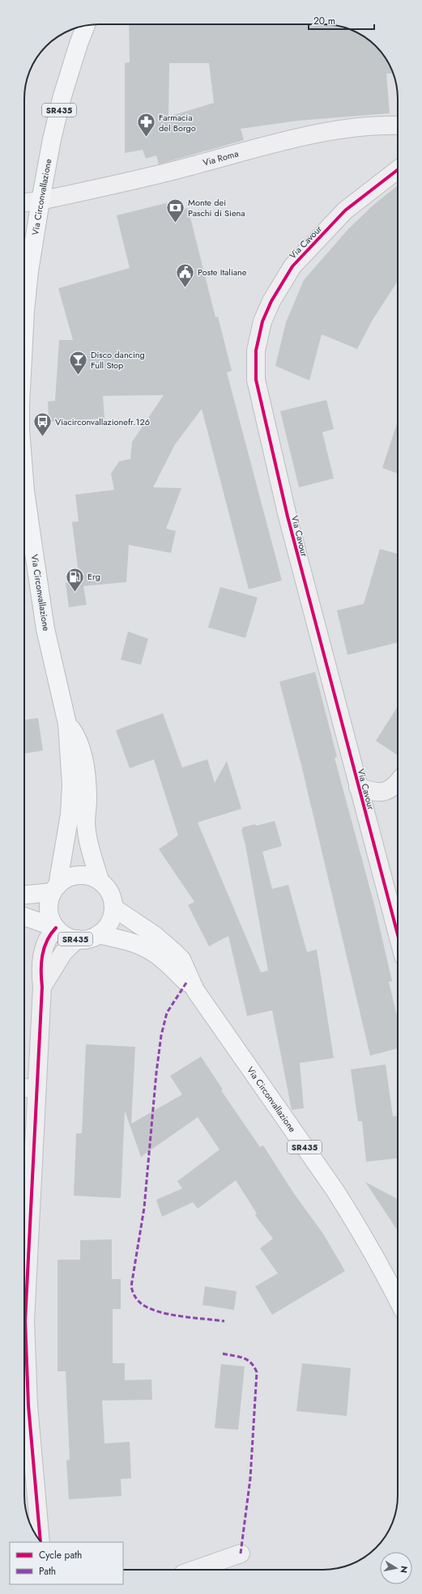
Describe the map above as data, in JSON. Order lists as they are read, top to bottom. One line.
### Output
{"streets":{"main road":["SR435","Via Circonvallazione"],"street":["Via Roma","Via Cavour"]},"crossings":[["SR435","Via Circonvallazione"],["Via Roma","Via Circonvallazione"]],"places":{"pharmacy":["Farmacia del Borgo"],"bank":["Monte dei Paschi di Siena"],"public building":["Poste Italiane"],"bar":["Disco dancing Full Stop"],"bus stop":["Viacirconvallazionefr.126"],"fuel station":["Erg"]},"legend":["Cycle path","Path"],"scale_bar":"20 m","north":"right"}
